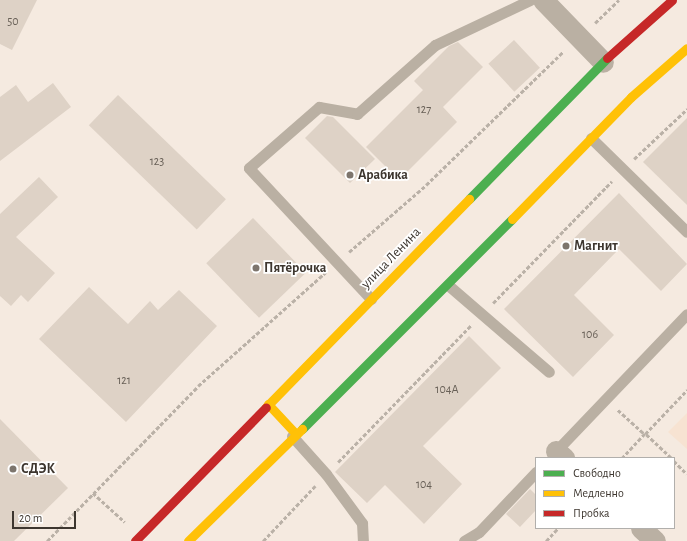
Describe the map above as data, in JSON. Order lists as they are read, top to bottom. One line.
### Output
{"streets":{"main road":["улица Ленина"]},"places":["Арабика","Магнит","Пятёрочка","СДЭК"],"house_numbers":["50","127","123","106","121","104А","104"],"legend":["Свободно","Медленно","Пробка"],"scale_bar":"20 m"}
